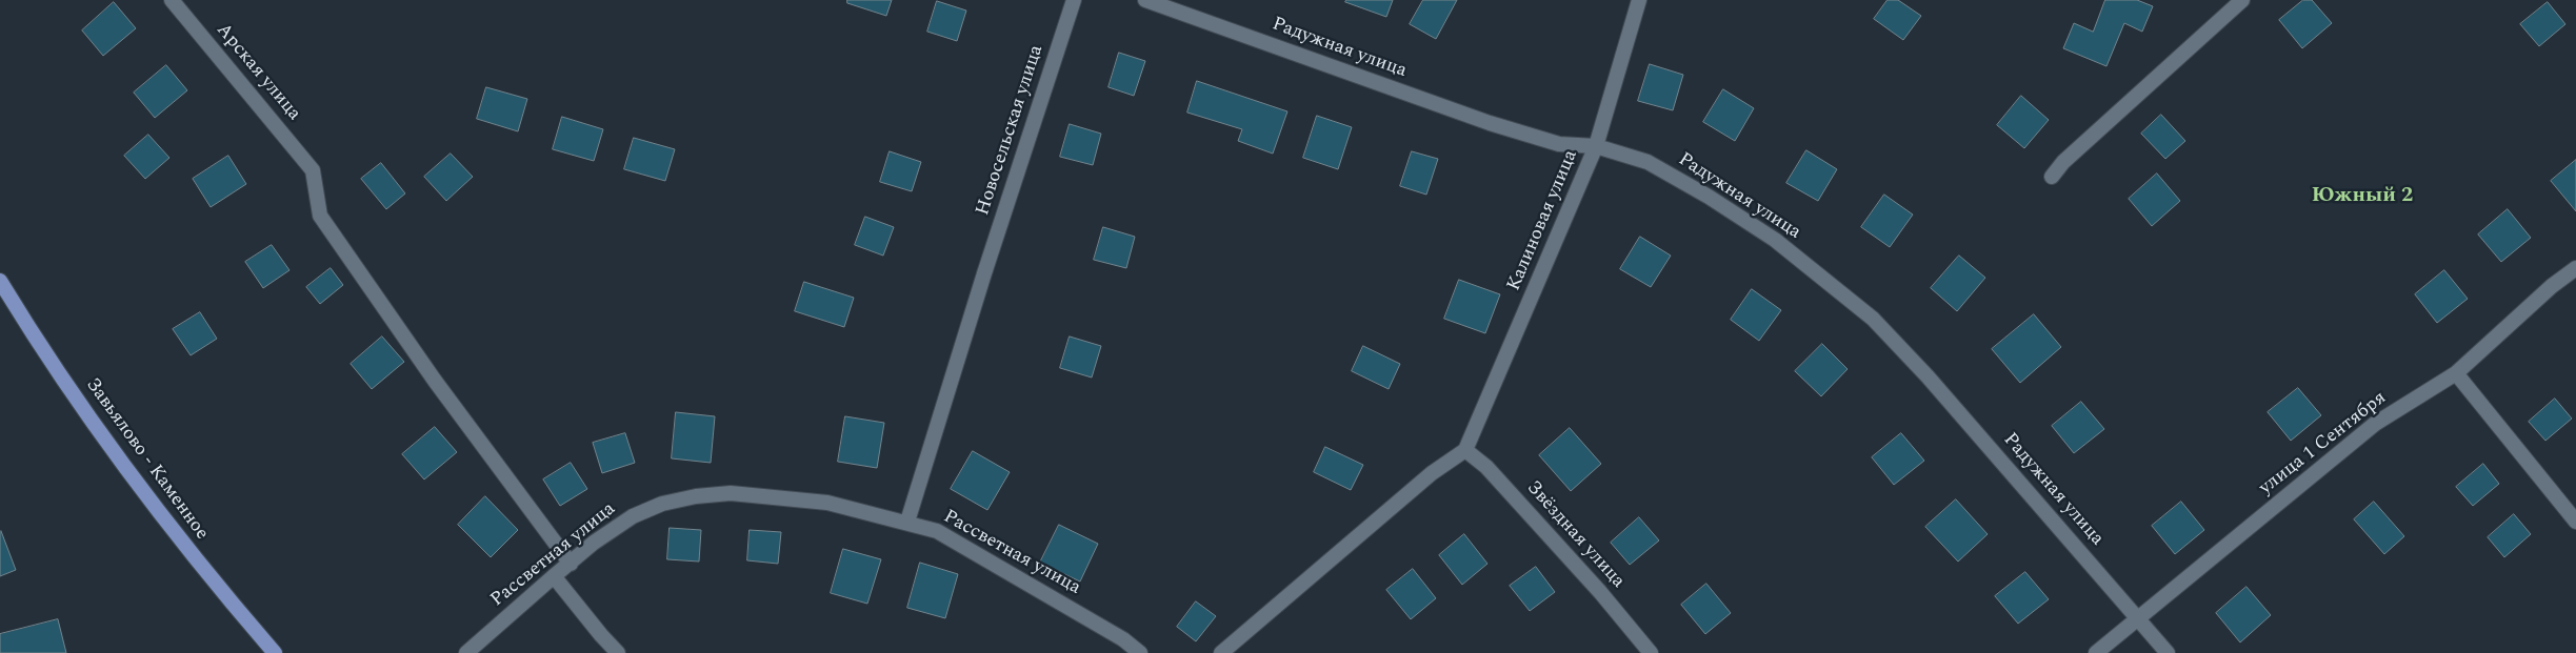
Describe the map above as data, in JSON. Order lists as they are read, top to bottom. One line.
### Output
{"streets":{"main road":["Завьялово - Каменное"],"street":["Радужная улица","Арская улица","Новосельская улица","Калиновая улица","улица 1 Сентября","Звёздная улица","Рассветная улица"]},"crossings":[["Радужная улица","Калиновая улица"],["Радужная улица","улица 1 Сентября"],["Арская улица","Рассветная улица"],["Новосельская улица","Рассветная улица"],["Калиновая улица","Звёздная улица"]],"districts":["Южный 2"]}
